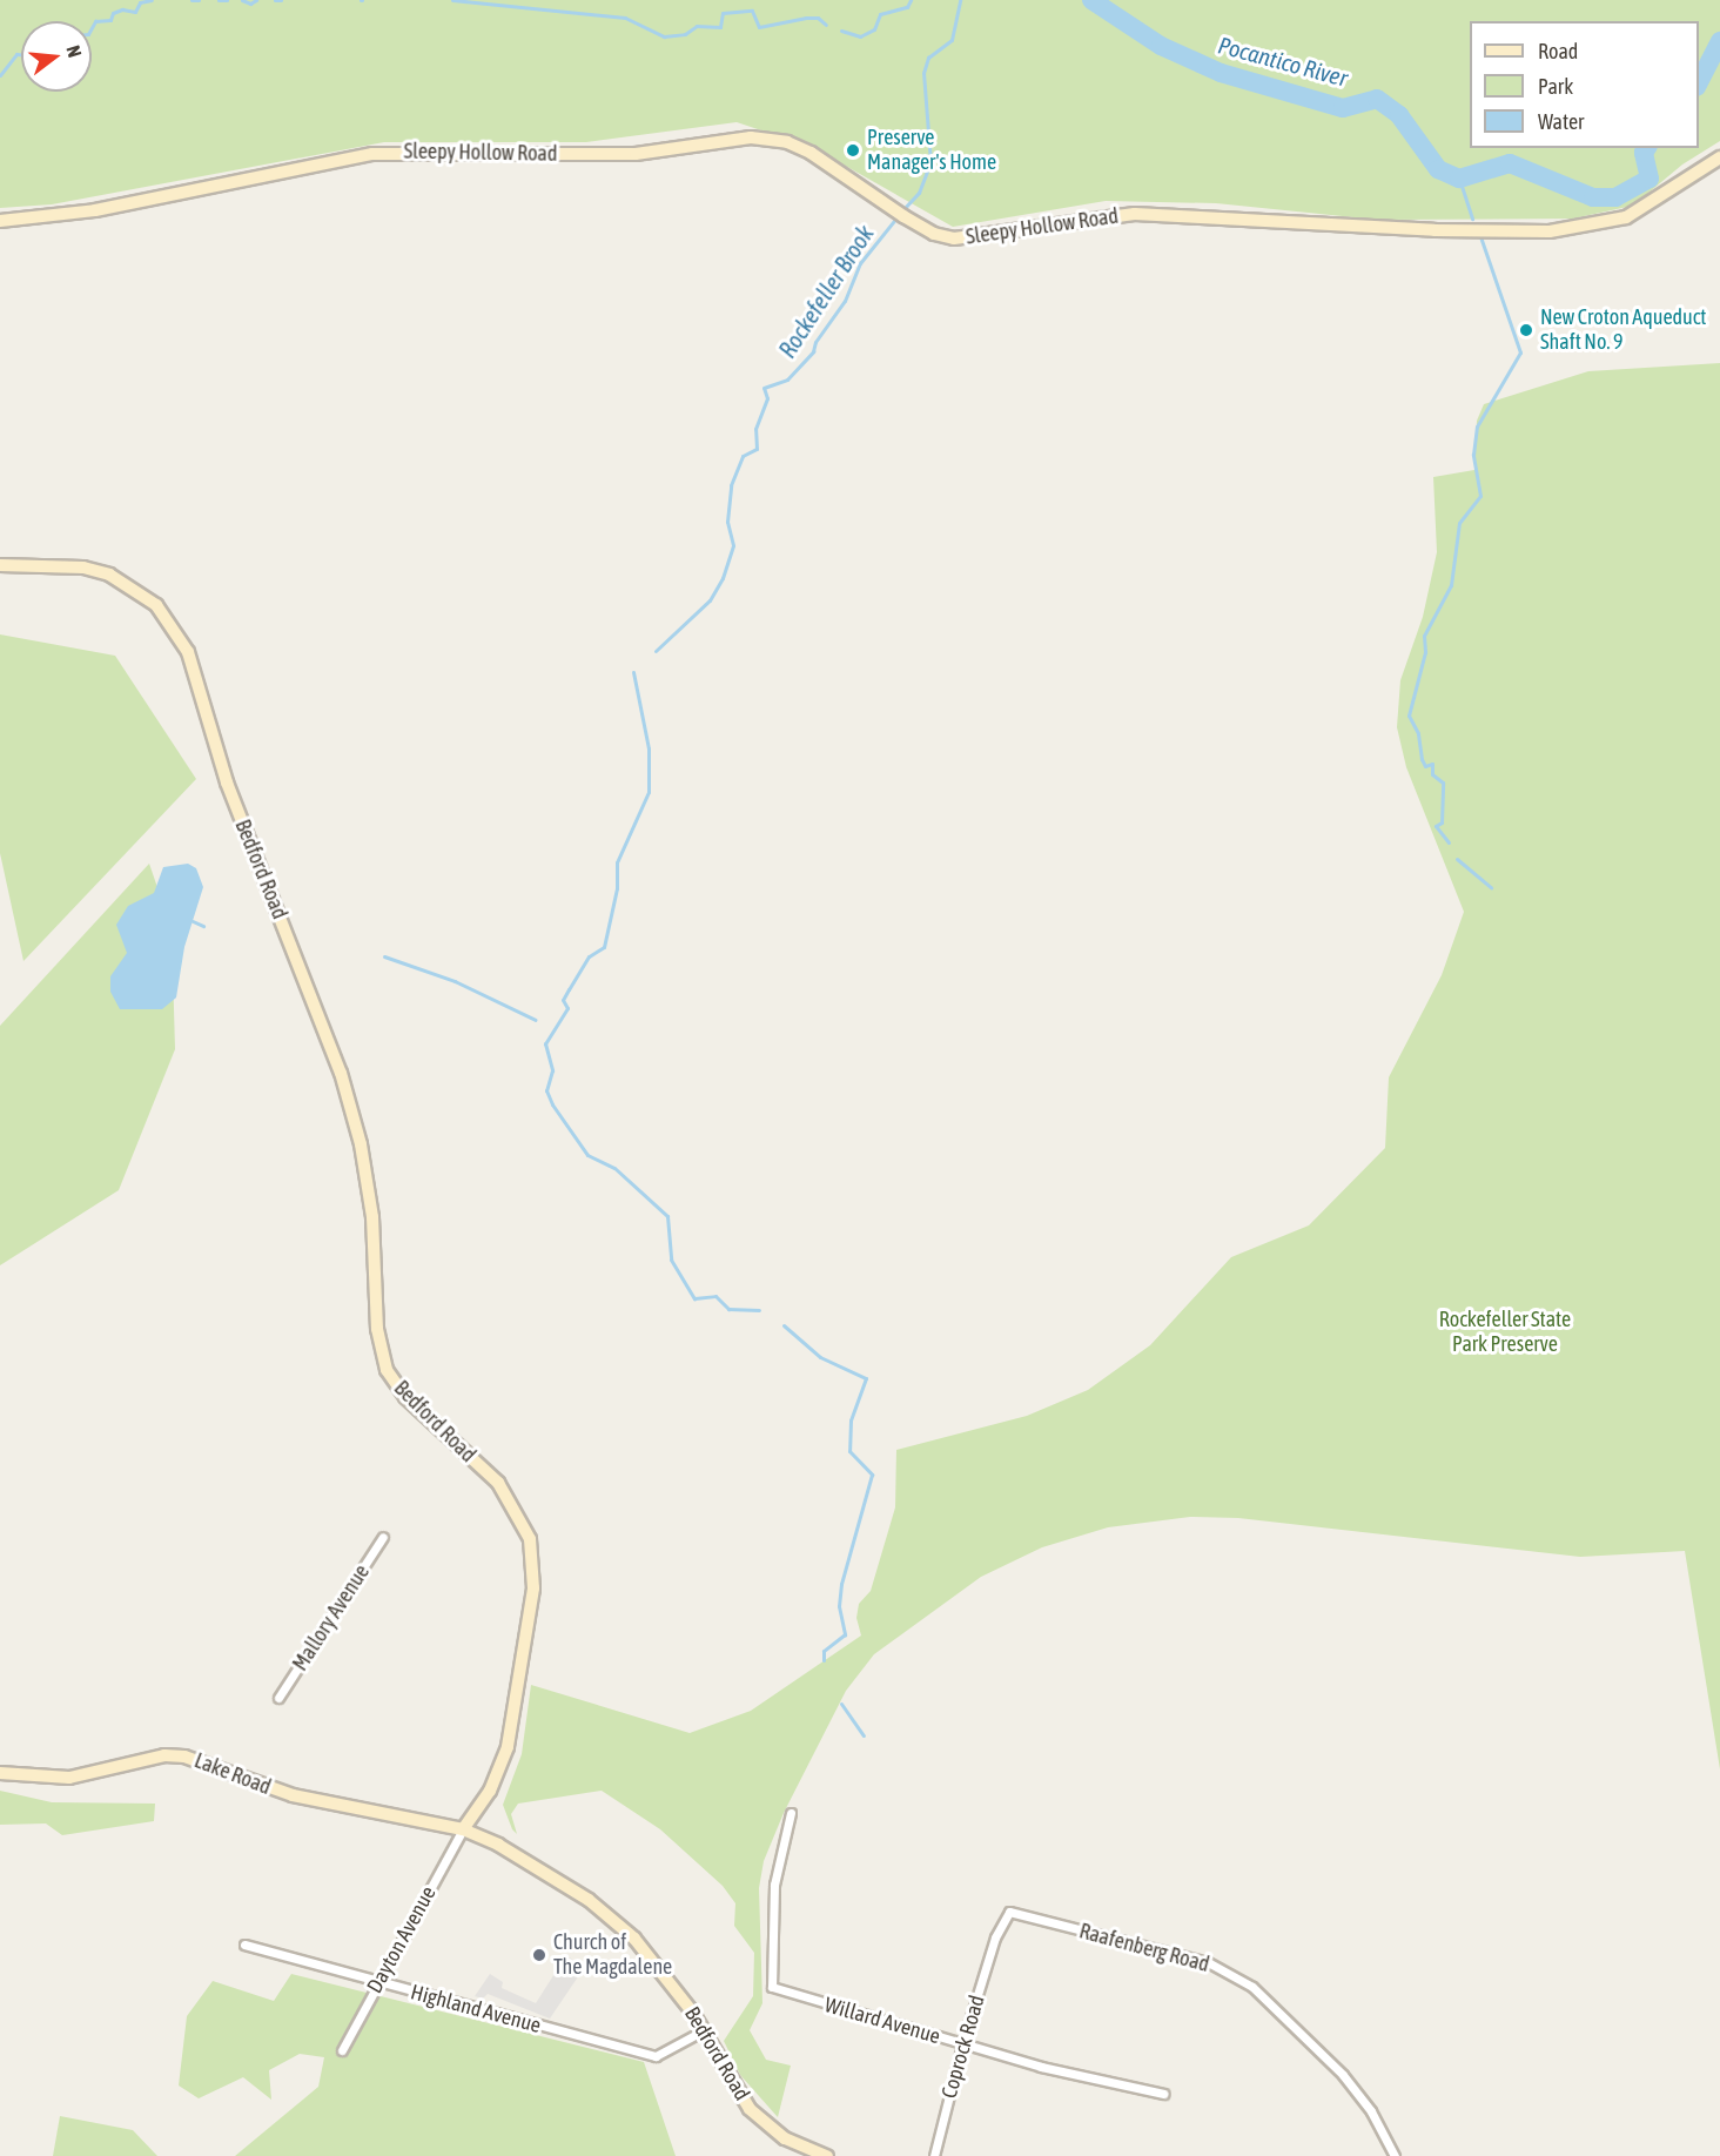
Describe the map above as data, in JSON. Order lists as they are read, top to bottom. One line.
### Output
{"streets":{"street":["Sleepy Hollow Road","Bedford Road","Mallory Avenue","Lake Road","Dayton Avenue","Raafenberg Road","Highland Avenue","Willard Avenue","Coprock Road"]},"crossings":[["Bedford Road","Lake Road"],["Bedford Road","Dayton Avenue"],["Bedford Road","Highland Avenue"],["Lake Road","Dayton Avenue"],["Dayton Avenue","Highland Avenue"],["Raafenberg Road","Coprock Road"],["Willard Avenue","Coprock Road"]],"water":["Pocantico River","Rockefeller Brook"],"parks":["Rockefeller State Park Preserve"],"places":["Preserve Manager's Home","New Croton Aqueduct Shaft No. 9","Church of The Magdalene"],"legend":["Road","Park","Water"],"north":"right"}
